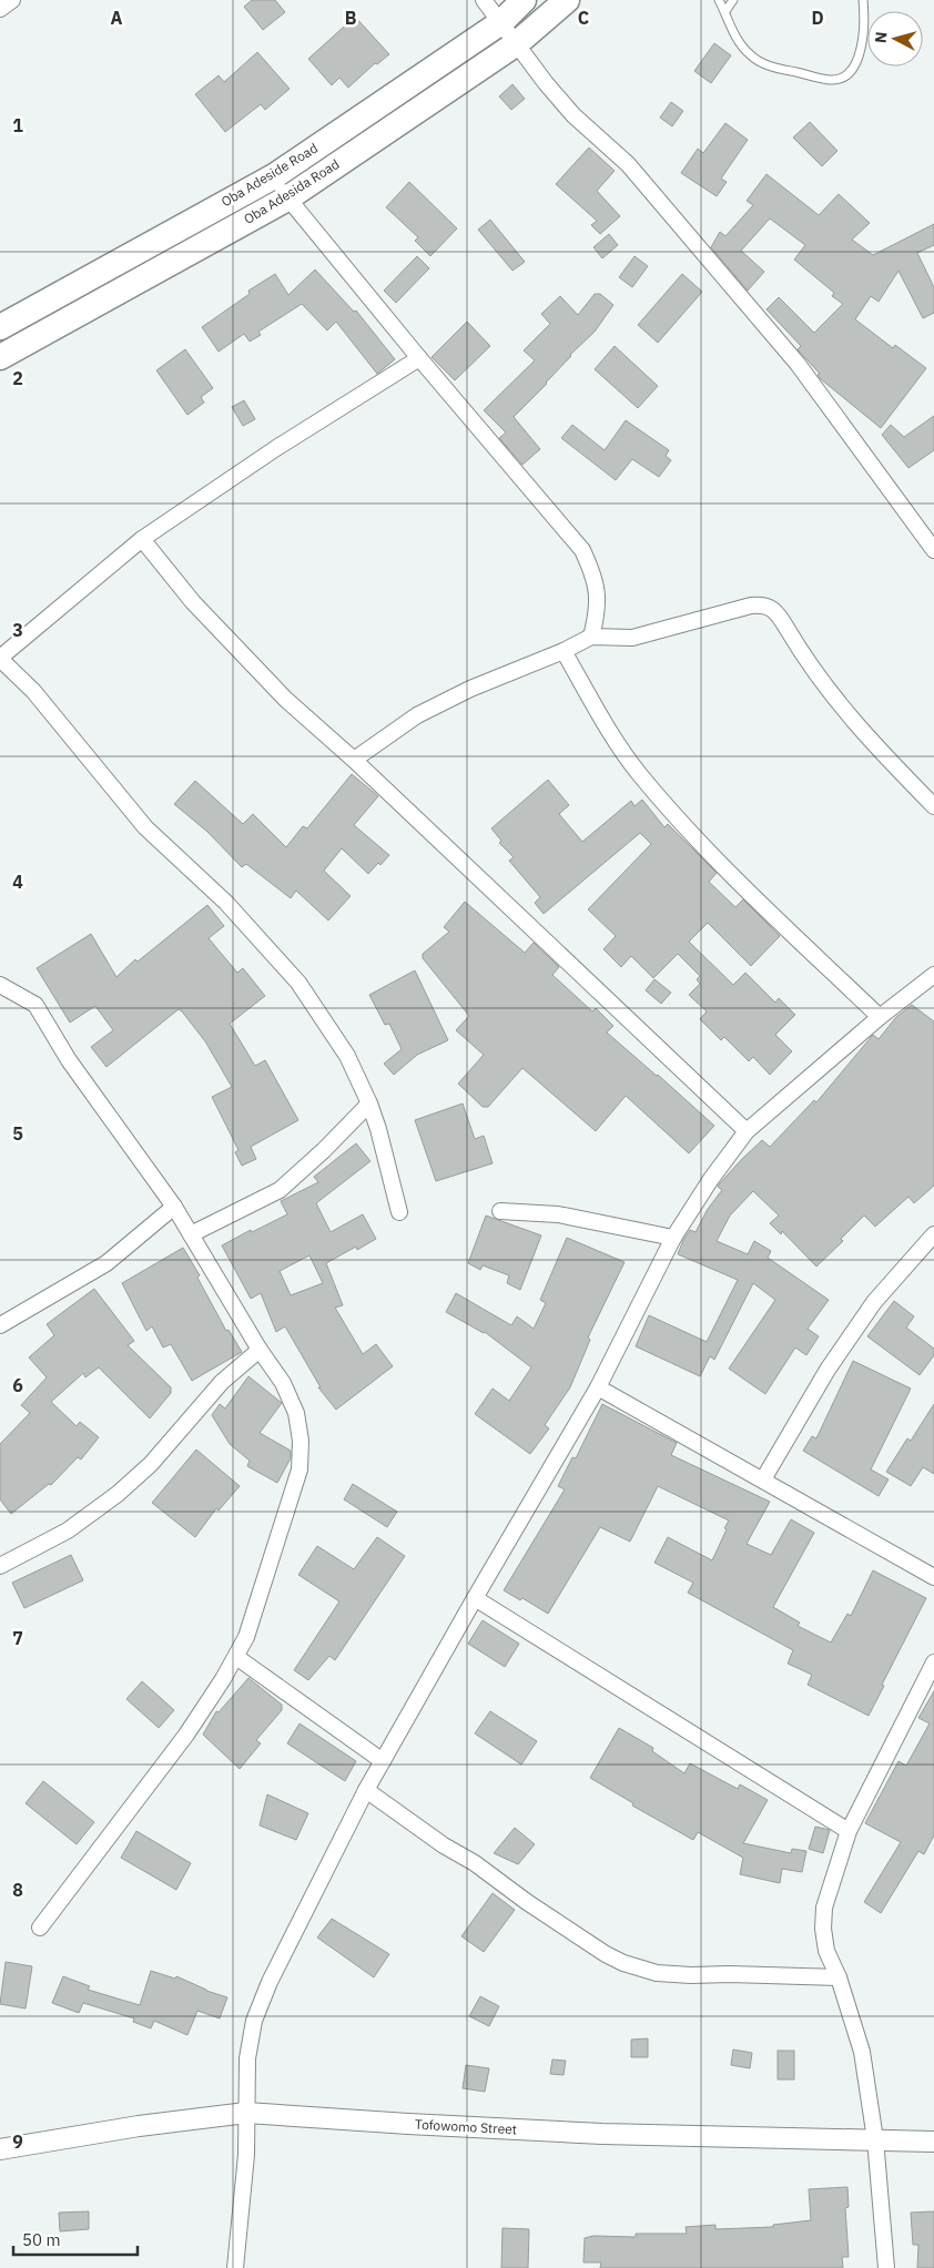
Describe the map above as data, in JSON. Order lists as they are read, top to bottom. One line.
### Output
{"streets":{"main road":["Oba Adeside Road","Oba Adesida Road"],"street":["Tofowomo Street"]},"scale_bar":"50 m","north":"left","grid":{"columns":["A","B","C","D"],"rows":["1","2","3","4","5","6","7","8","9"]}}
